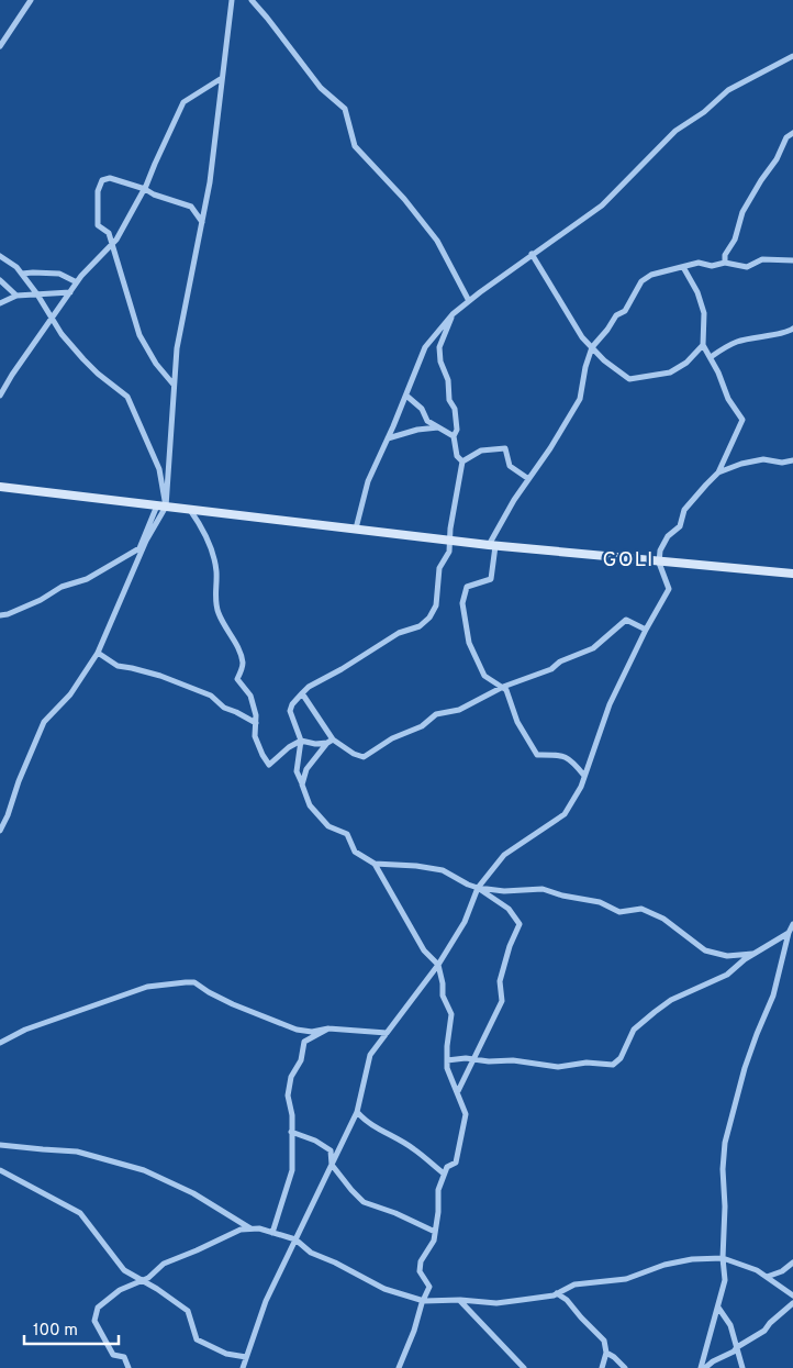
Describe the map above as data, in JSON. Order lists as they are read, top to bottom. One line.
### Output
{"districts":["GOLI"],"scale_bar":"100 m"}
